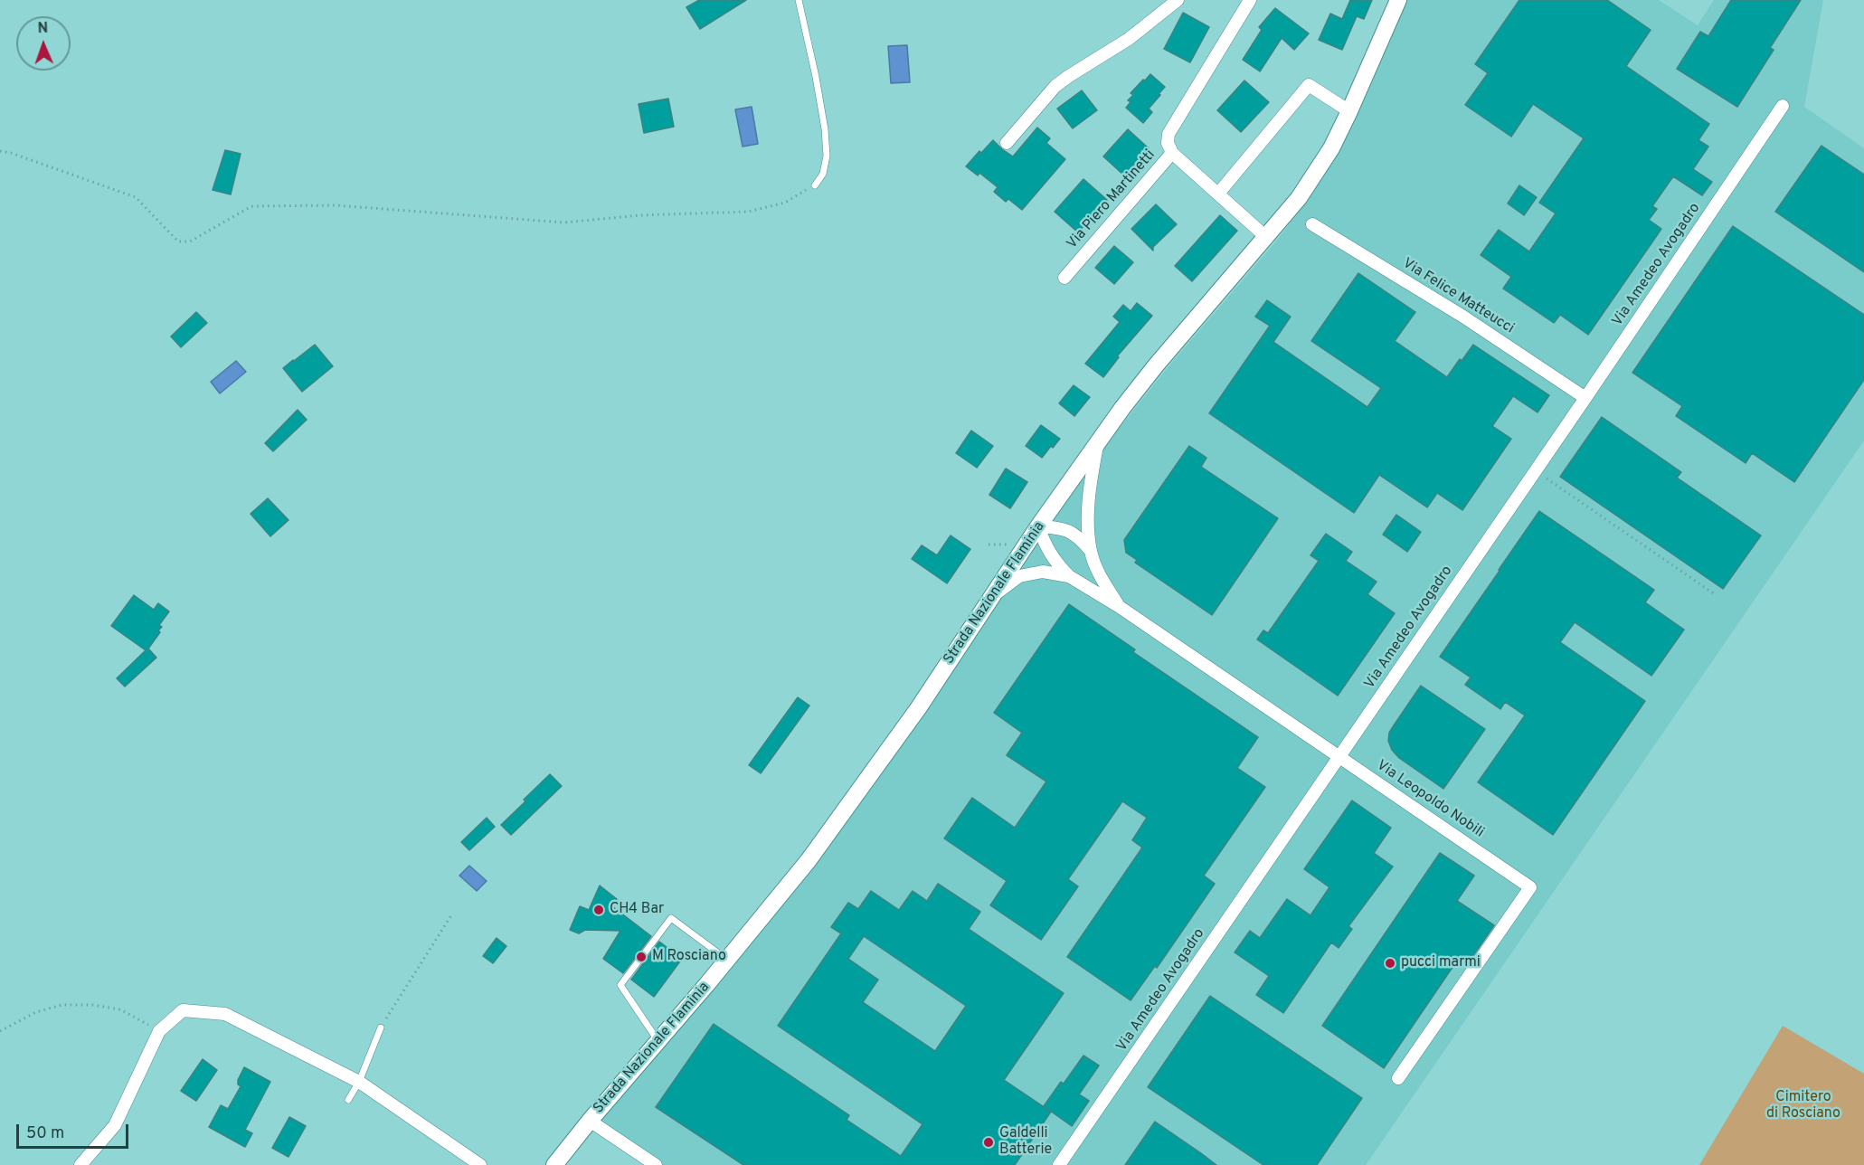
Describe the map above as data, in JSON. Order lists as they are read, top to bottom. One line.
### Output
{"streets":{"main road":["Strada Nazionale Flaminia"],"street":["Via Piero Martinetti","Via Amedeo Avogadro","Via Felice Matteucci","Via Leopoldo Nobili"]},"crossings":[["Via Amedeo Avogadro","Via Felice Matteucci"],["Via Amedeo Avogadro","Via Leopoldo Nobili"],["Strada Nazionale Flaminia","Via Leopoldo Nobili"]],"parks":["Cimitero di Rosciano"],"places":["CH4 Bar","M Rosciano","pucci marmi","Galdelli Batterie"],"scale_bar":"50 m","north":"top"}
